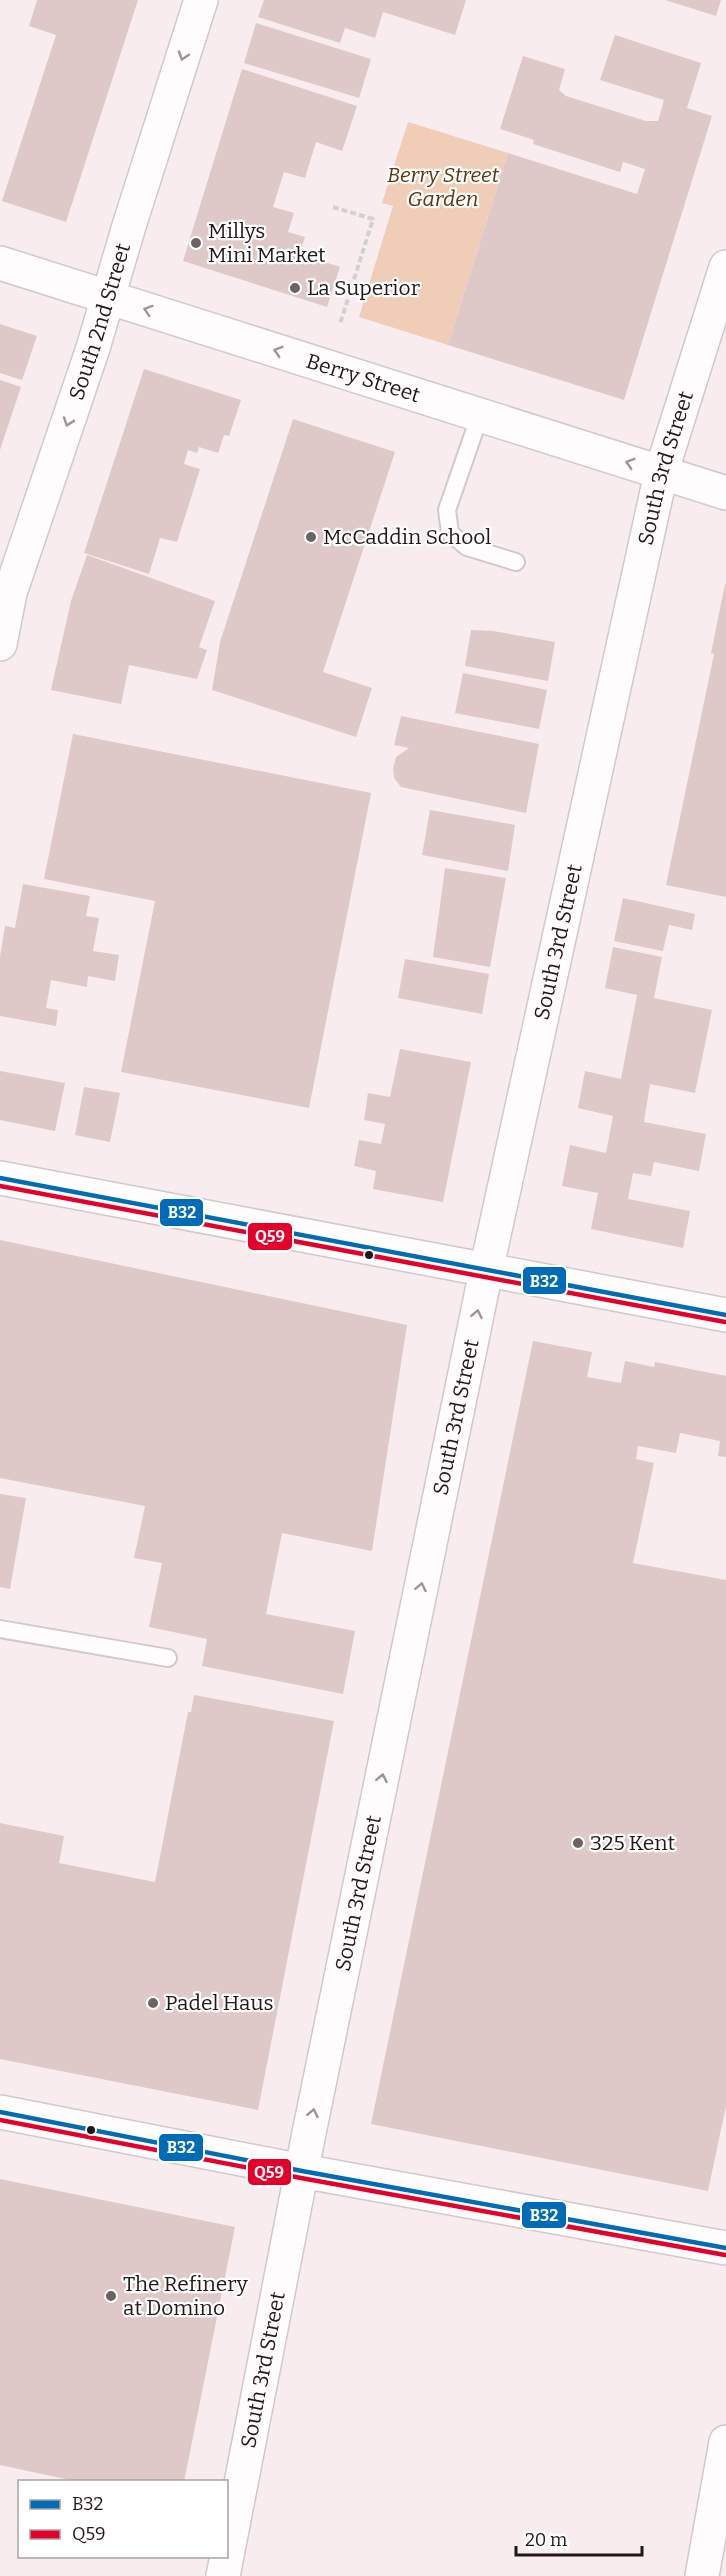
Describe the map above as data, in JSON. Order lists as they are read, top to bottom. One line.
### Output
{"streets":{"street":["South 2nd Street","Berry Street","South 3rd Street"]},"crossings":[["South 2nd Street","Berry Street"],["Berry Street","South 3rd Street"]],"one_way":["South 2nd Street","Berry Street","South 3rd Street"],"parks":["Berry Street Garden"],"places":["Millys Mini Market","La Superior","McCaddin School","325 Kent","Padel Haus","The Refinery at Domino"],"lines":["transit line B32","transit line Q59"],"legend":["B32","Q59"],"scale_bar":"20 m"}
